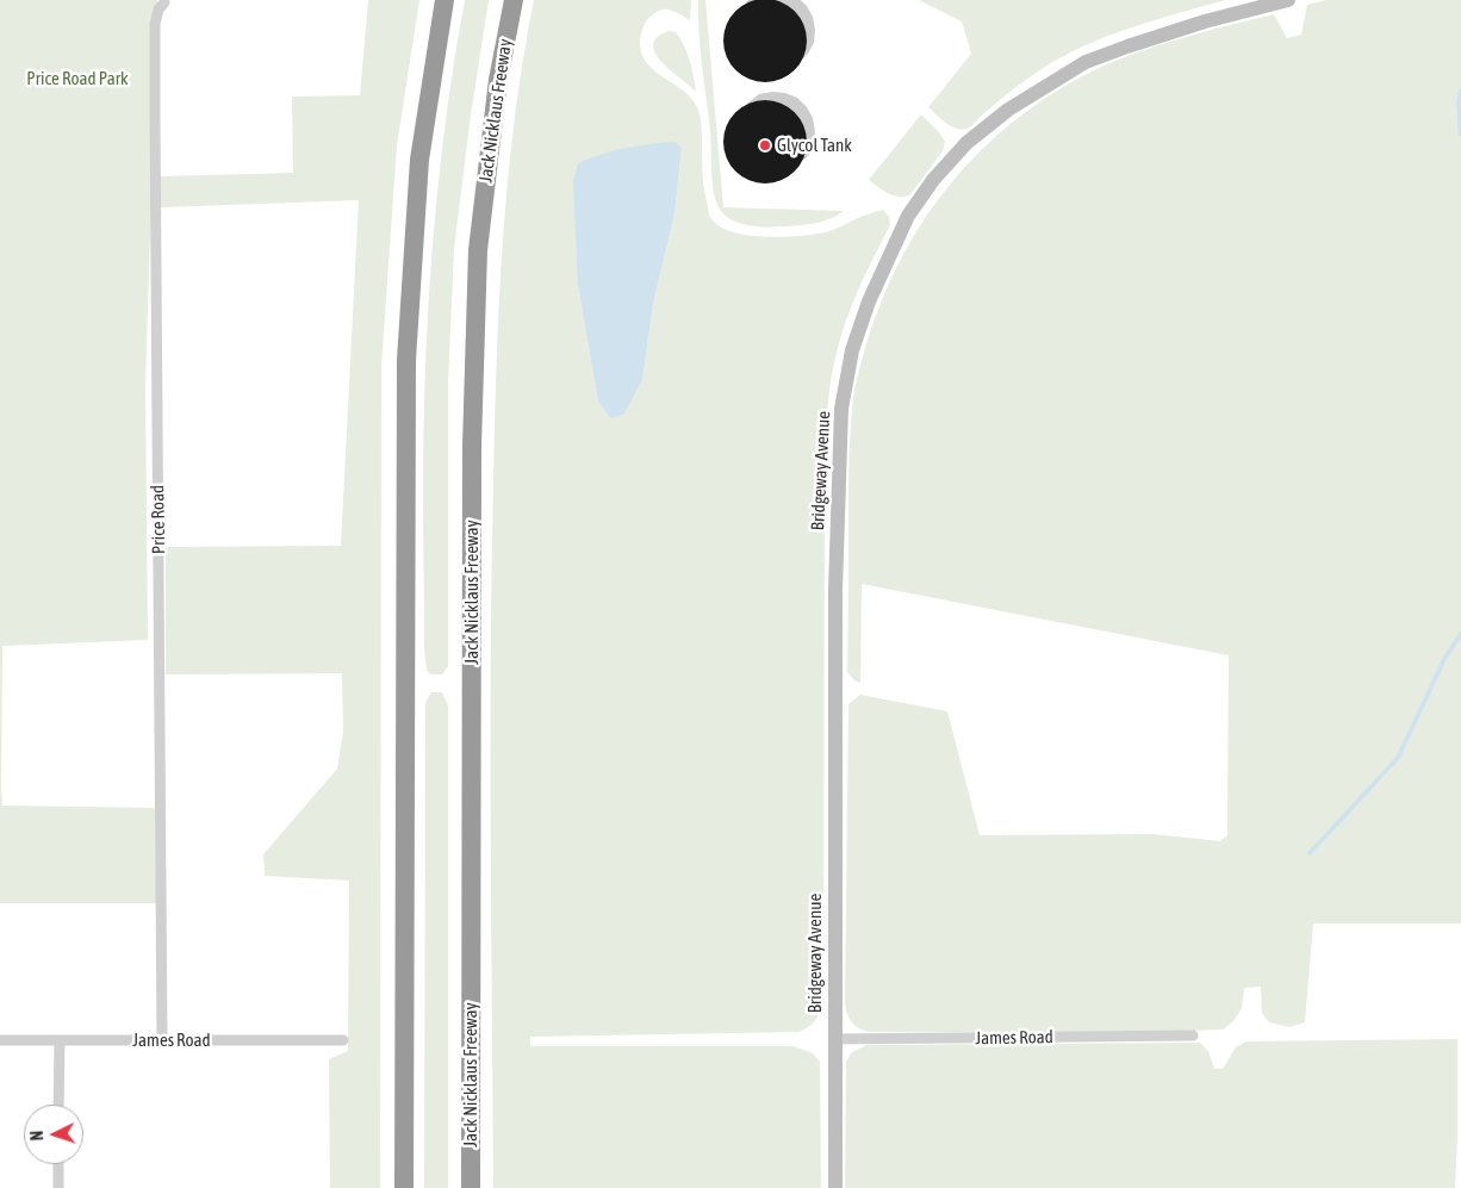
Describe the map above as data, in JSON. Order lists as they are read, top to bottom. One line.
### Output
{"streets":{"highway":["Jack Nicklaus Freeway"],"street":["Bridgeway Avenue","Price Road","James Road"]},"crossings":[["Bridgeway Avenue","James Road"],["Price Road","James Road"]],"parks":["Price Road Park"],"places":["Glycol Tank"],"north":"left"}
